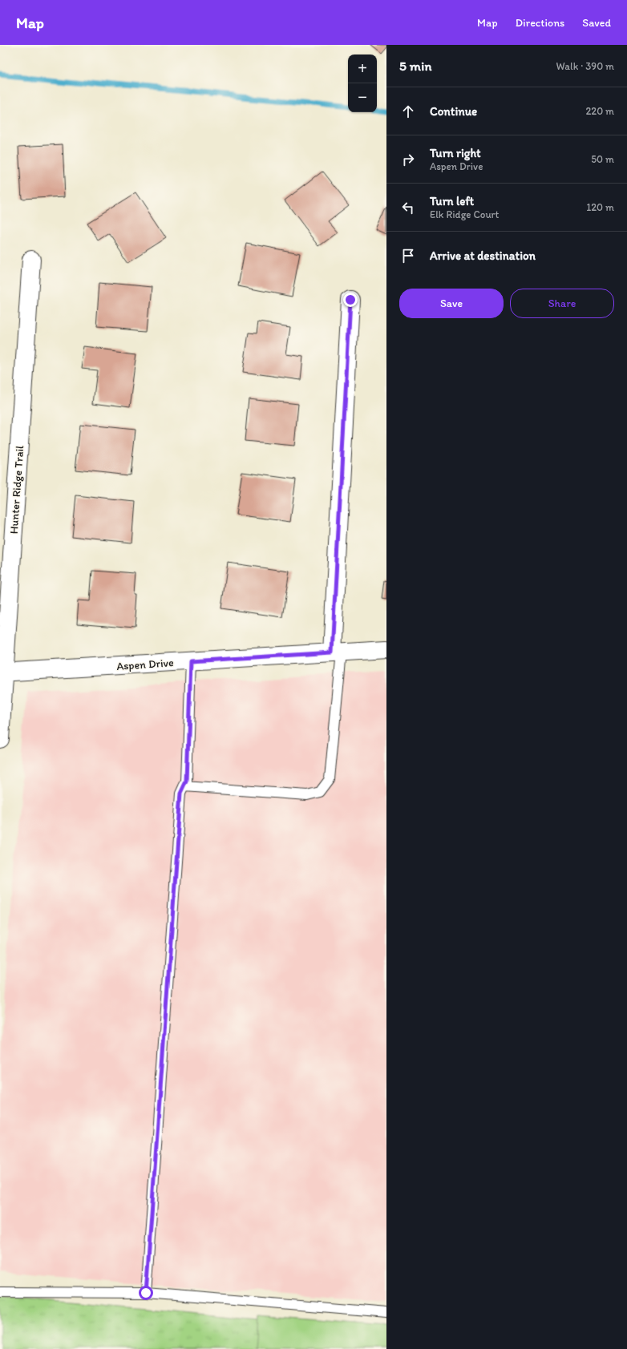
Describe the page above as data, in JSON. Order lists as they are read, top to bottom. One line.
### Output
{"streets":{"street":["Hunter Ridge Trail","Aspen Drive"]},"crossings":[["Hunter Ridge Trail","Aspen Drive"]],"page":{"header":"Map","nav":["Map","Directions","Saved"],"heading":["5 min","Walk · 390 m"],"map_buttons":["+","−"],"list":[["Continue","220 m"],["Turn right","Aspen Drive","50 m"],["Turn left","Elk Ridge Court","120 m"],"Arrive at destination"],"buttons":["Save","Share"]}}
